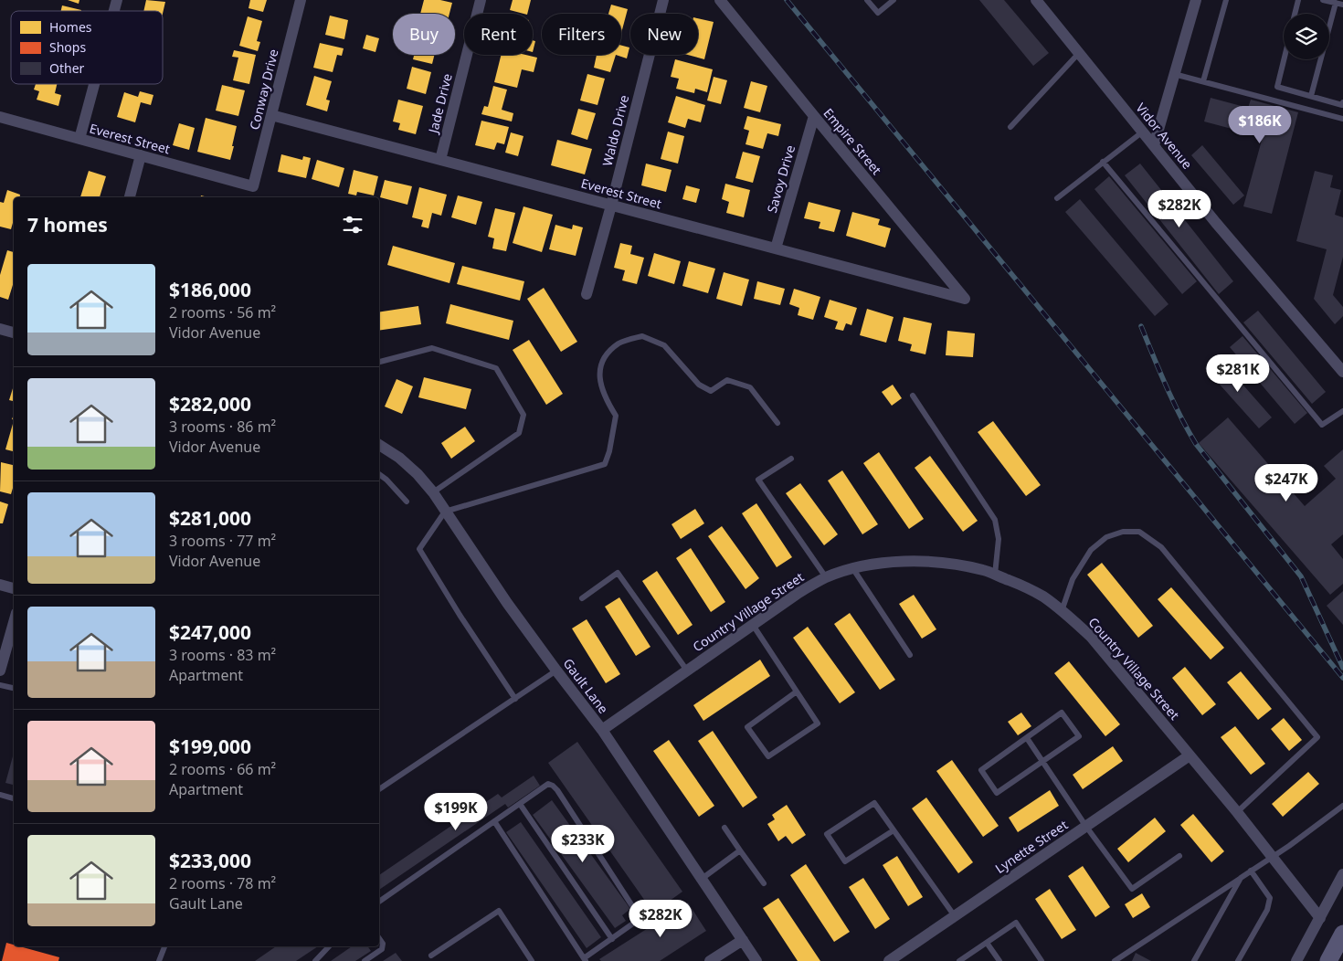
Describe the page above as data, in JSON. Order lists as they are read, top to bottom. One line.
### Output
{"streets":{"street":["Conway Drive","Jade Drive","Waldo Drive","Vidor Avenue","Everest Street","Empire Street","Savoy Drive","Country Village Street","Gault Lane","Lynette Street"]},"crossings":[["Conway Drive","Everest Street"],["Jade Drive","Everest Street"],["Waldo Drive","Everest Street"],["Everest Street","Empire Street"],["Everest Street","Savoy Drive"],["Empire Street","Savoy Drive"],["Country Village Street","Gault Lane"],["Country Village Street","Lynette Street"]],"legend":["Homes","Shops","Other"],"page":{"chip":["Buy","Rent","Filters","New"],"price":["$186K","$282K","$281K","$247K","$199K","$233K","$282K"],"heading":"7 homes","list":[{"name":"$186,000","note":"2 rooms · 56 m² · Vidor Avenue"},{"name":"$282,000","note":"3 rooms · 86 m² · Vidor Avenue"},{"name":"$281,000","note":"3 rooms · 77 m² · Vidor Avenue"},{"name":"$247,000","note":"3 rooms · 83 m² · Apartment"},{"name":"$199,000","note":"2 rooms · 66 m² · Apartment"},{"name":"$233,000","note":"2 rooms · 78 m² · Gault Lane"}]}}
